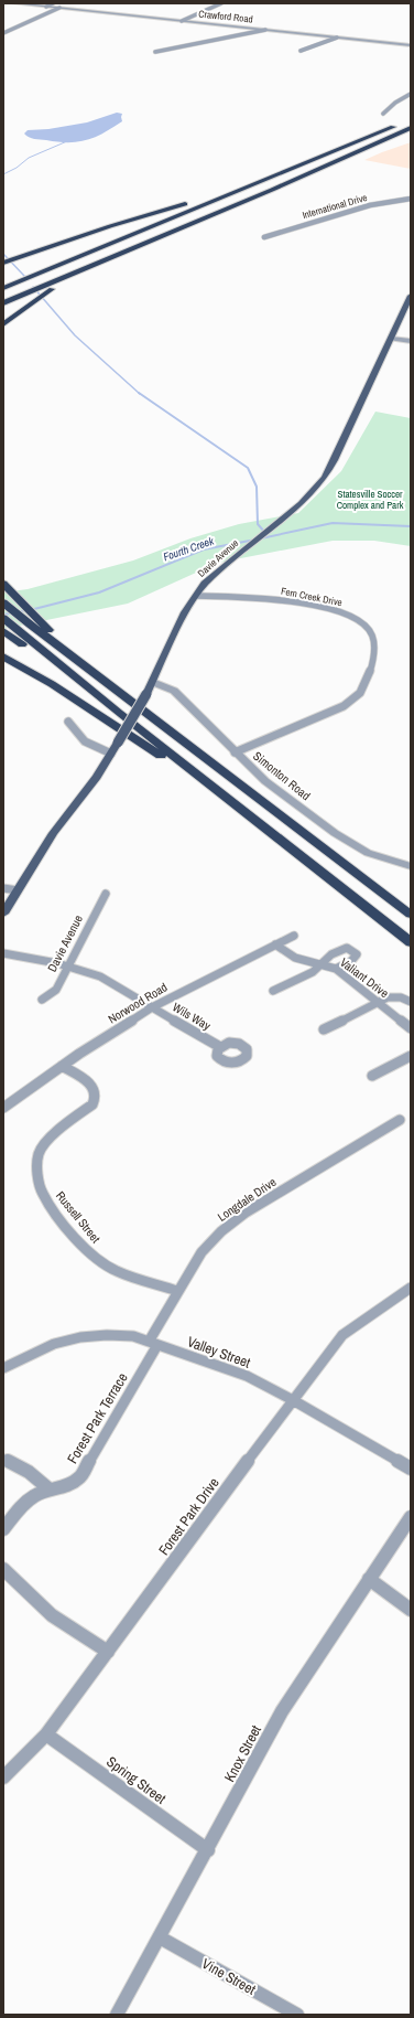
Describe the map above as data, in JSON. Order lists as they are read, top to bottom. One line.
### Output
{"streets":{"main road":["Davie Avenue"],"street":["Crawford Road","International Drive","Fern Creek Drive","Simonton Road","Valiant Drive","Norwood Road","Wils Way","Longdale Drive","Russell Street","Valley Street","Forest Park Terrace","Forest Park Drive","Knox Street","Spring Street","Vine Street"]},"crossings":[["Davie Avenue","Fern Creek Drive"],["Davie Avenue","Simonton Road"],["Davie Avenue","Wils Way"],["Fern Creek Drive","Simonton Road"],["Valiant Drive","Norwood Road"],["Norwood Road","Wils Way"],["Norwood Road","Russell Street"],["Longdale Drive","Russell Street"],["Longdale Drive","Valley Street"],["Longdale Drive","Forest Park Terrace"],["Valley Street","Forest Park Terrace"],["Valley Street","Forest Park Drive"],["Forest Park Drive","Spring Street"],["Knox Street","Spring Street"],["Knox Street","Vine Street"]],"water":["Fourth Creek"],"parks":["Statesville Soccer Complex and Park"]}
